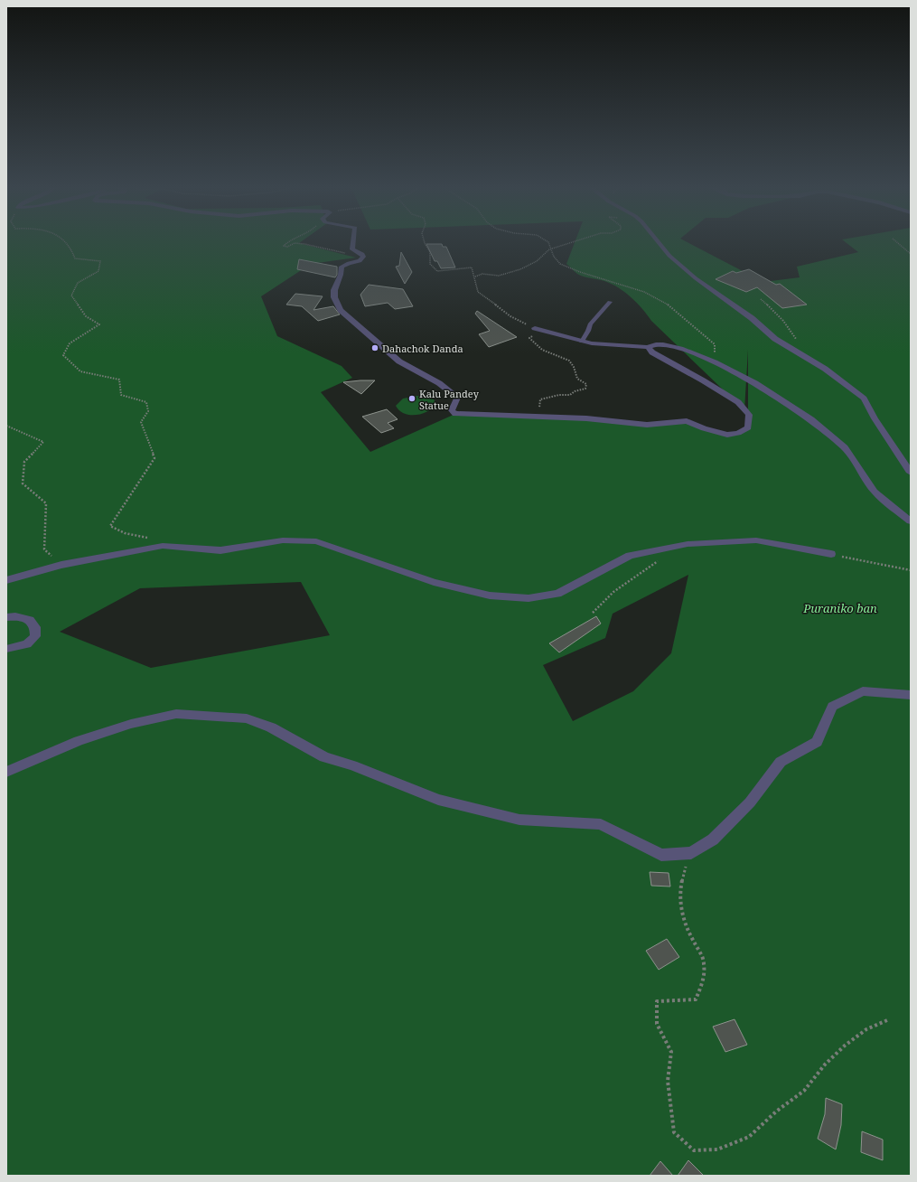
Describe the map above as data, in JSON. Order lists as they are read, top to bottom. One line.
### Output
{"parks":["Puraniko ban"],"places":["Dahachok Danda","Kalu Pandey Statue"]}
